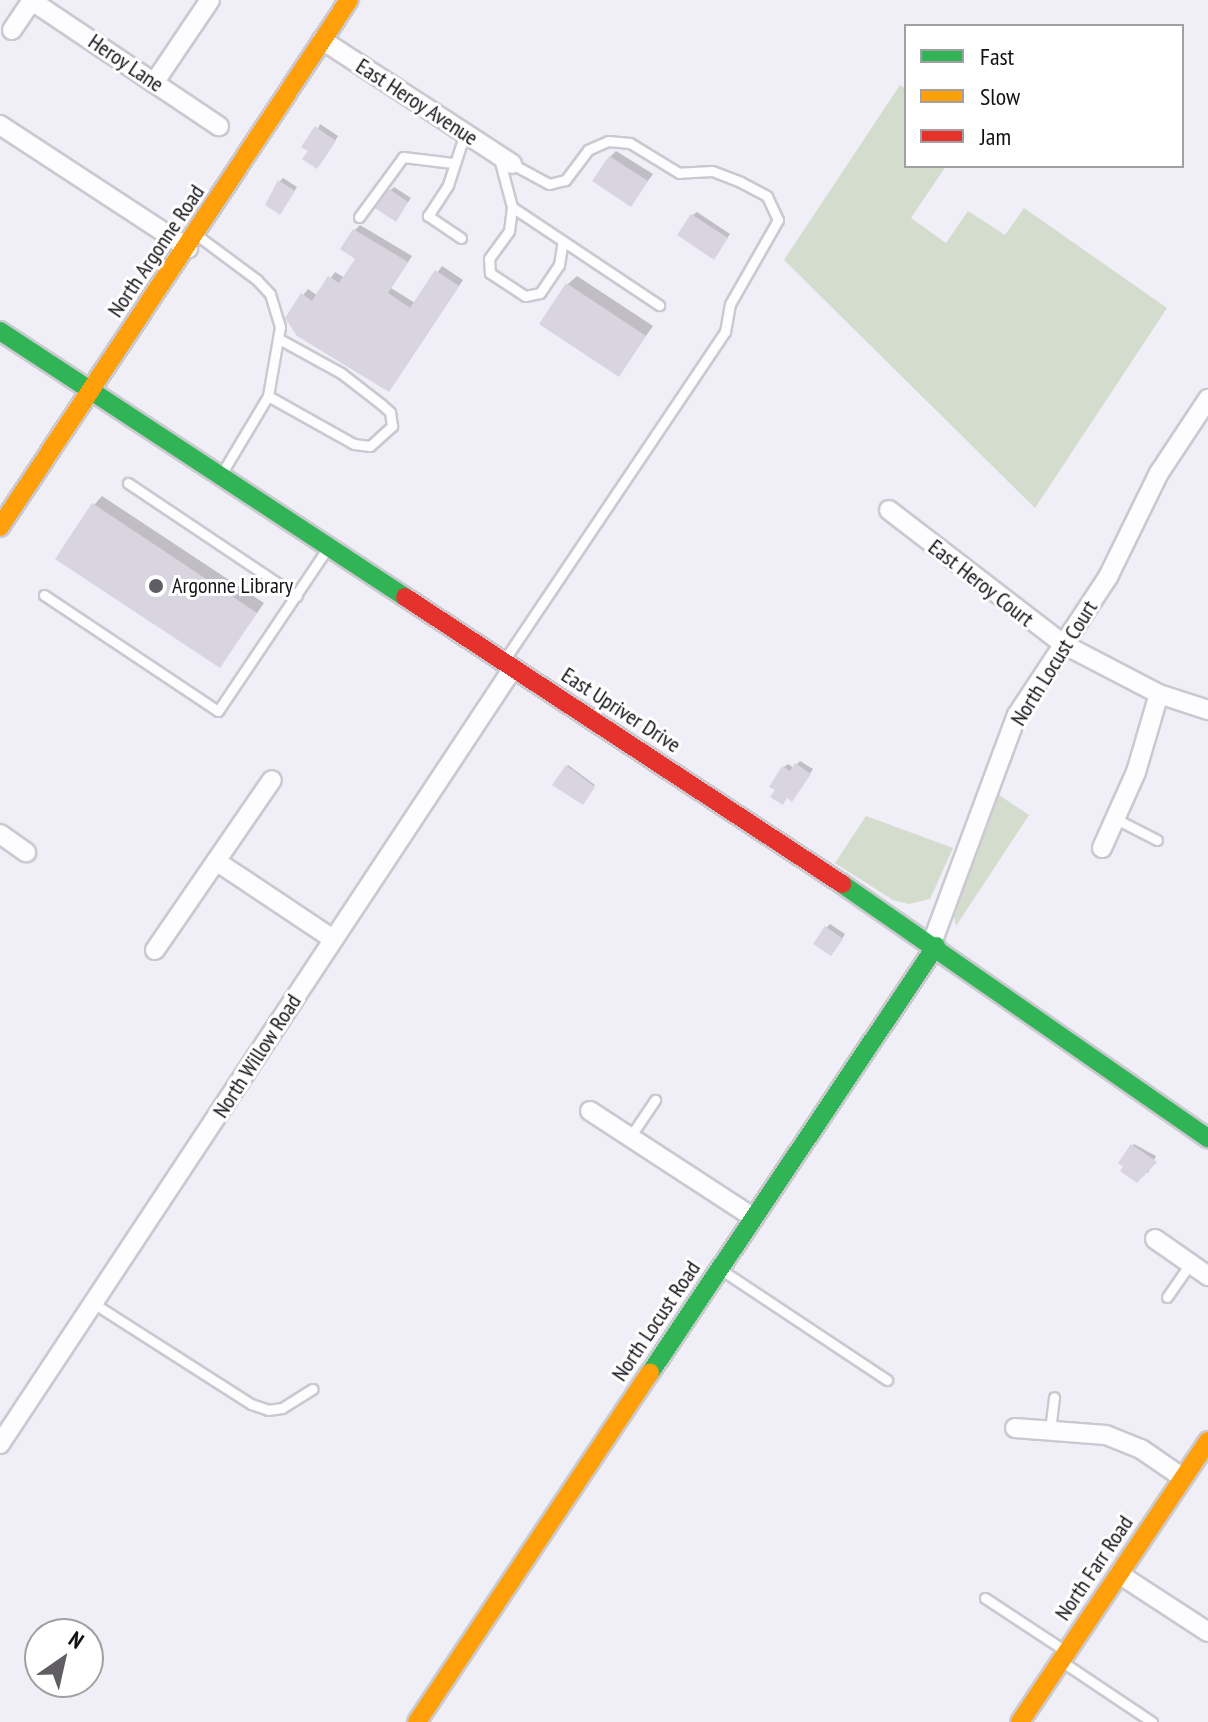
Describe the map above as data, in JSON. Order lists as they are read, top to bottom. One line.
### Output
{"streets":{"street":["Heroy Lane","East Heroy Avenue","North Argonne Road","East Heroy Court","North Locust Court","East Upriver Drive","North Willow Road","North Locust Road","North Farr Road"]},"crossings":[["East Heroy Avenue","North Argonne Road"],["North Argonne Road","East Upriver Drive"],["East Heroy Court","North Locust Court"],["North Locust Court","East Upriver Drive"],["North Locust Court","North Locust Road"],["East Upriver Drive","North Willow Road"],["East Upriver Drive","North Locust Road"]],"places":["Argonne Library"],"legend":["Fast","Slow","Jam"],"north":"top right"}
